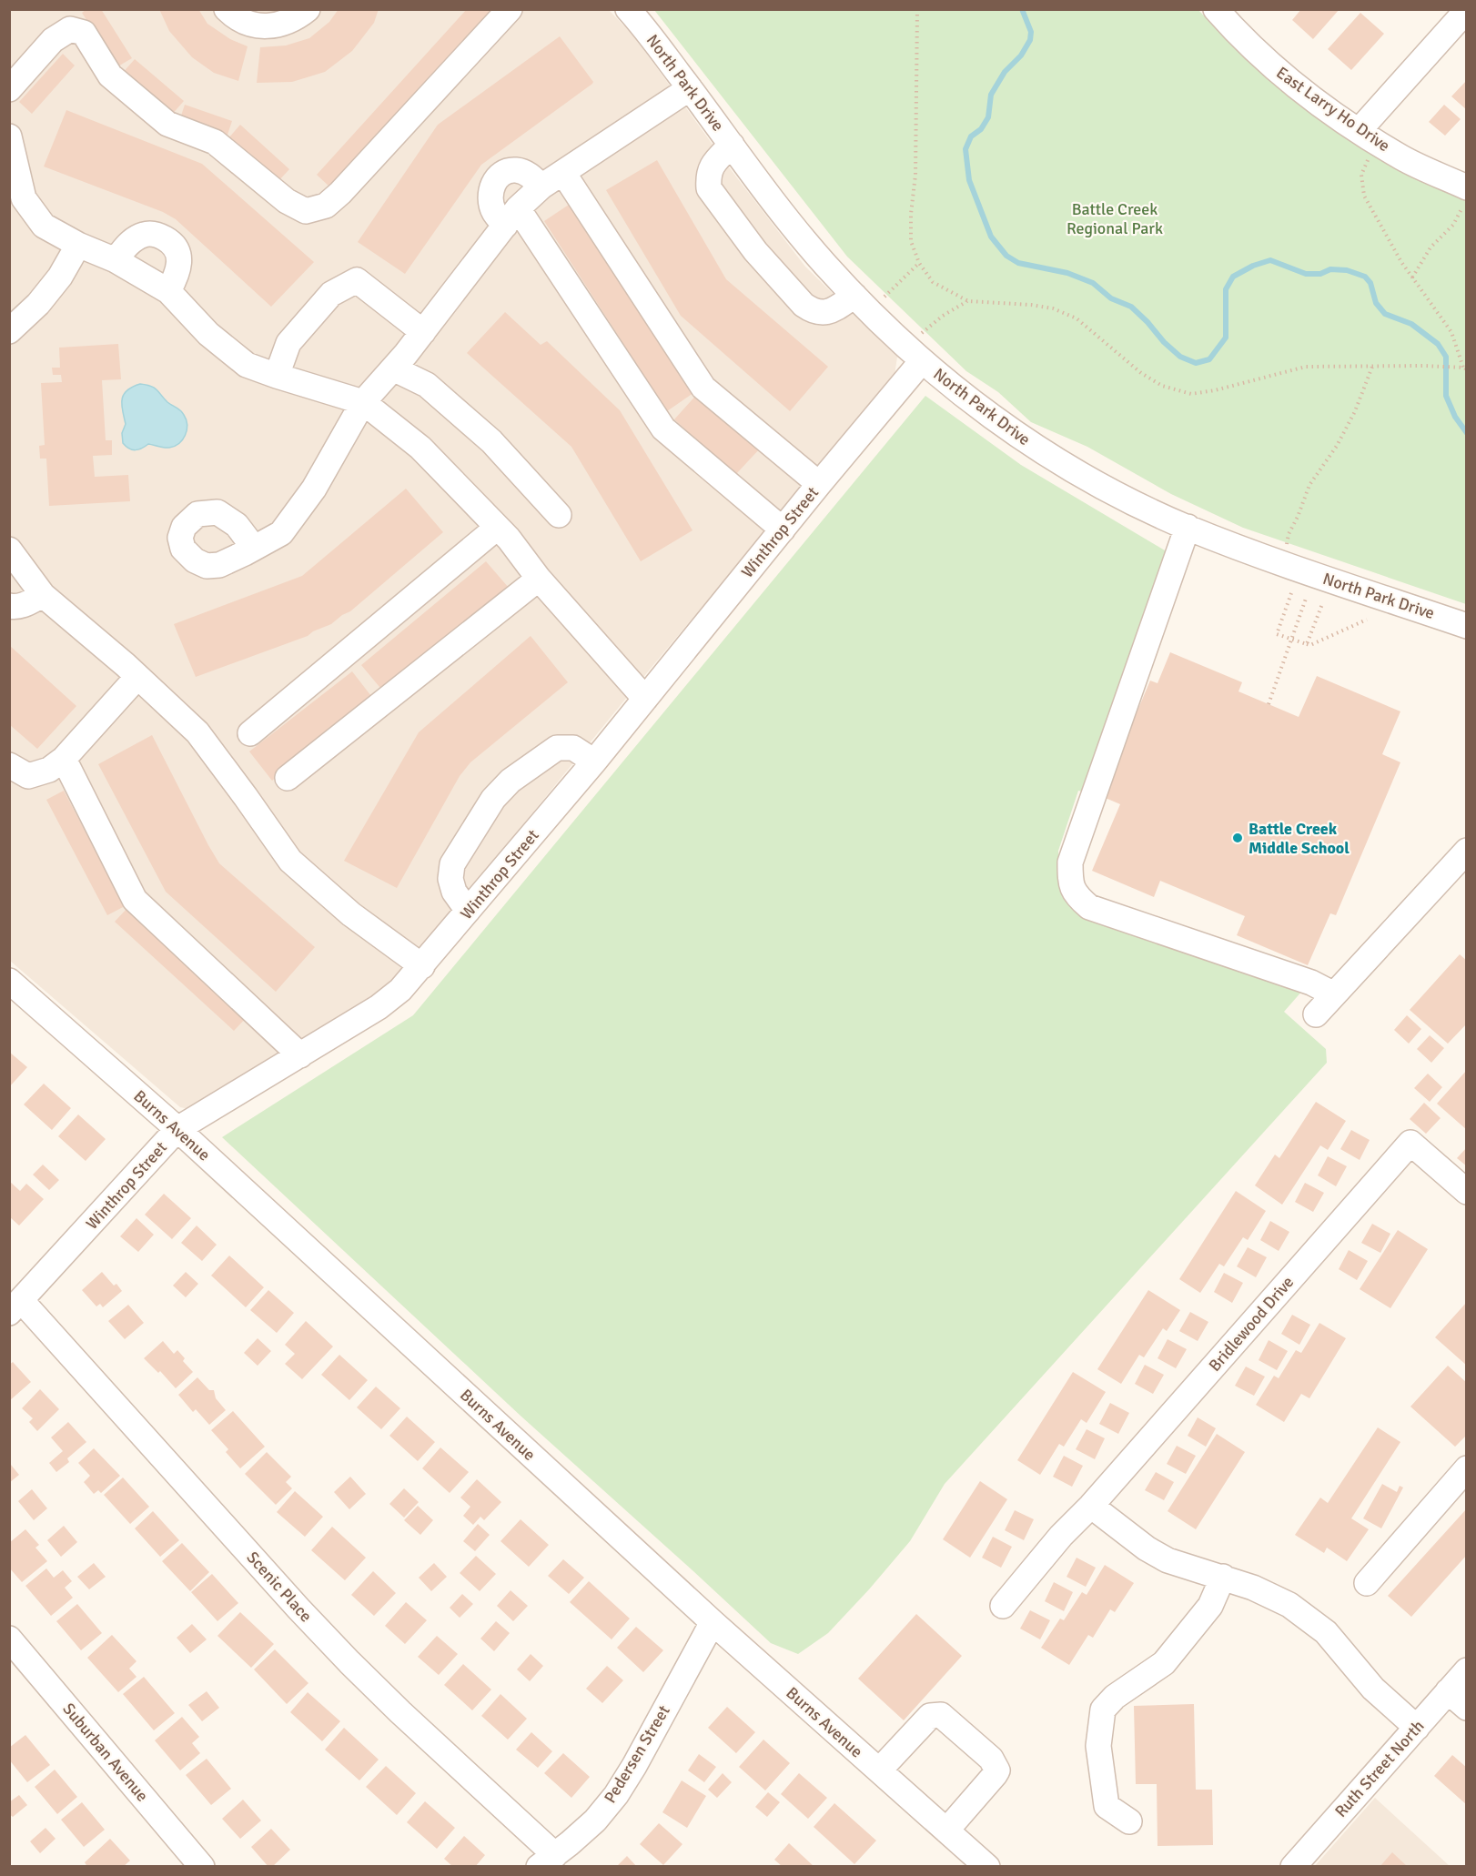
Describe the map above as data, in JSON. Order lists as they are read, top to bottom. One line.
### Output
{"streets":{"street":["North Park Drive","East Larry Ho Drive","Winthrop Street","Burns Avenue","Bridlewood Drive","Scenic Place","Suburban Avenue","Pedersen Street","Ruth Street North"]},"crossings":[["North Park Drive","Winthrop Street"],["Winthrop Street","Burns Avenue"],["Winthrop Street","Scenic Place"],["Burns Avenue","Pedersen Street"],["Scenic Place","Pedersen Street"]],"parks":["Battle Creek Regional Park"],"places":["Battle Creek Middle School"]}
